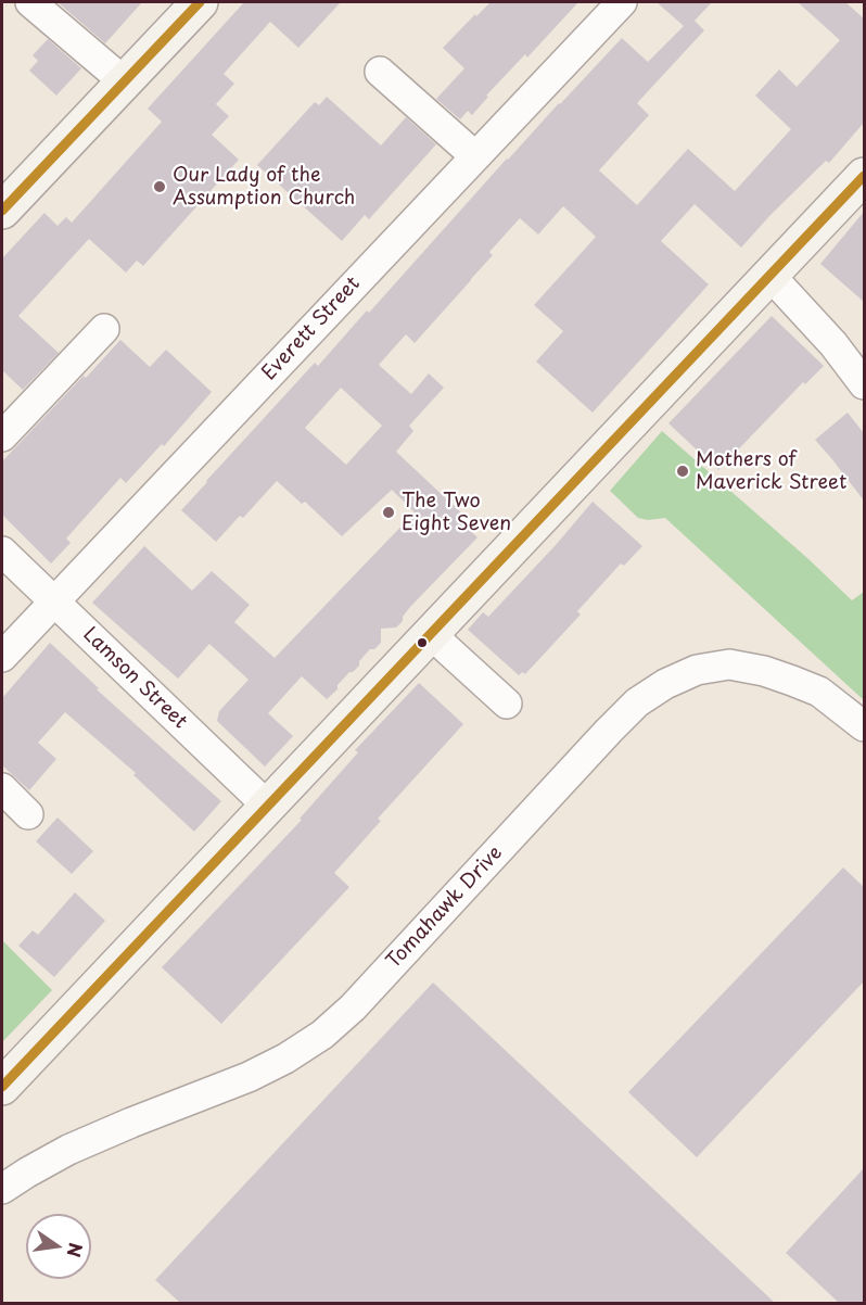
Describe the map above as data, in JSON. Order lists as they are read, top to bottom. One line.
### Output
{"streets":{"street":["Everett Street","Lamson Street","Tomahawk Drive"]},"crossings":[["Everett Street","Lamson Street"]],"places":["Our Lady of the Assumption Church","Mothers of Maverick Street","The Two Eight Seven"],"north":"right"}
